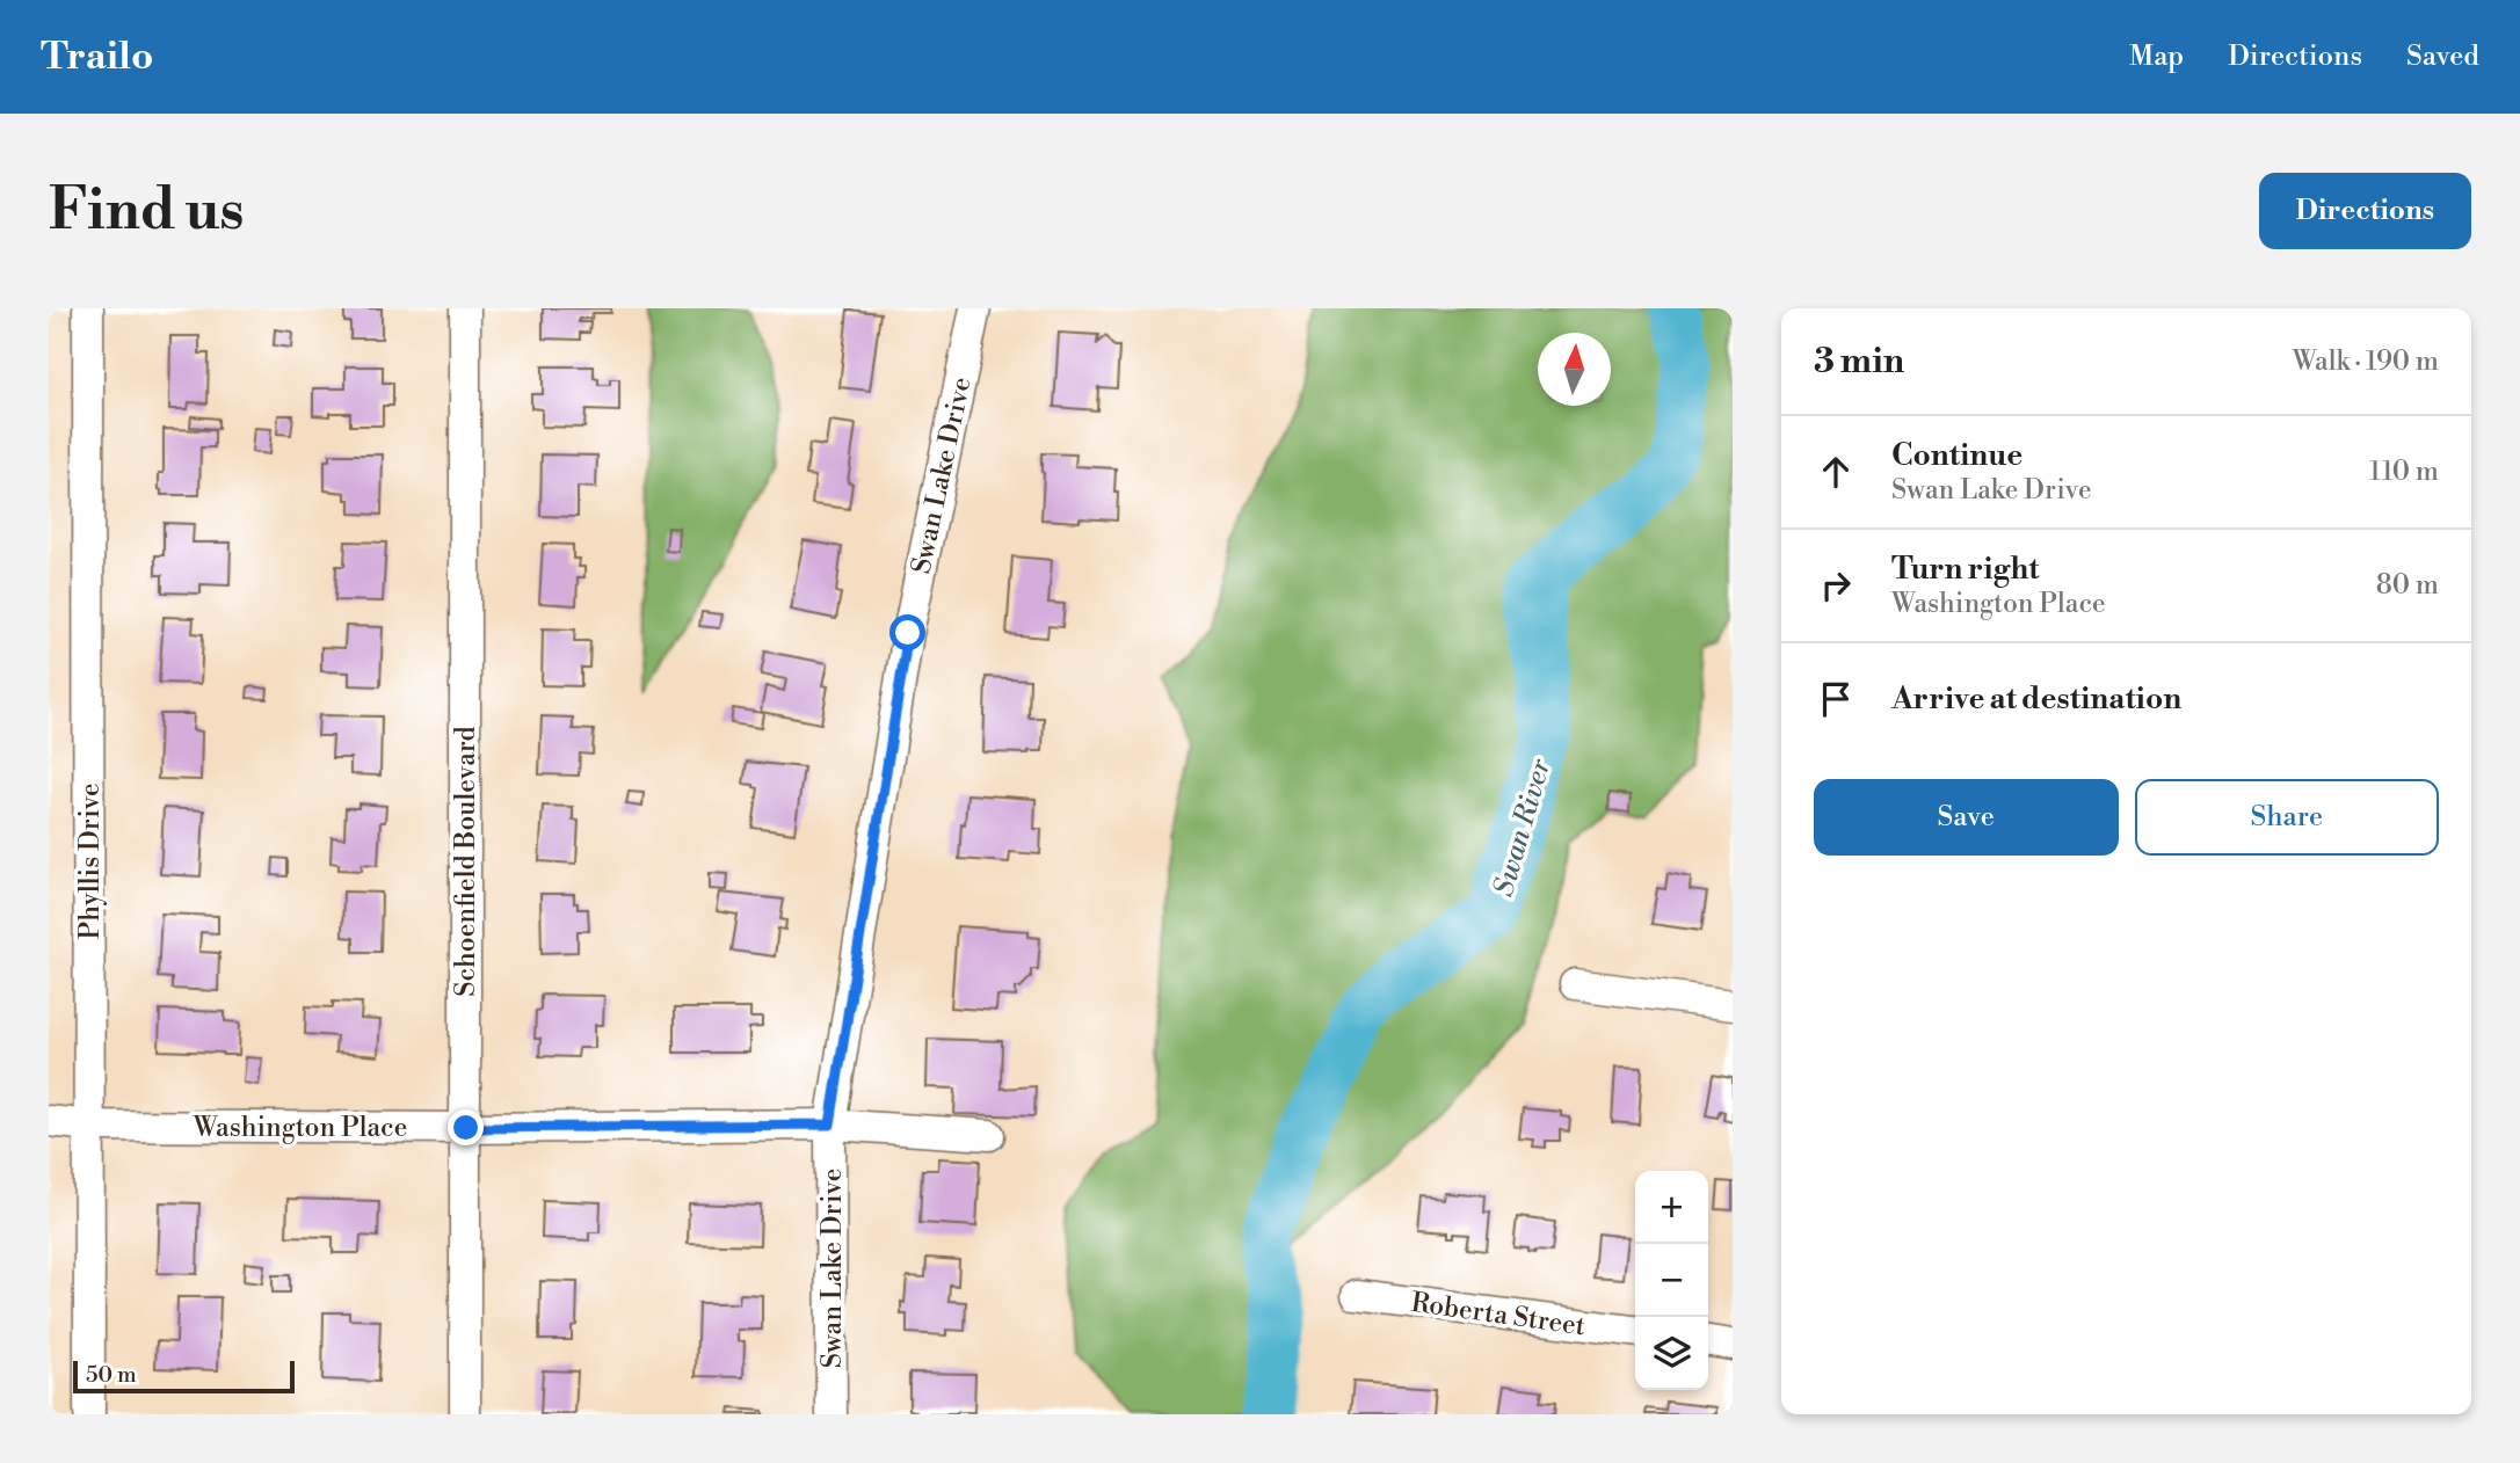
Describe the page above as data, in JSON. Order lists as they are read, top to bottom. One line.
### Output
{"streets":{"street":["Swan Lake Drive","Phyllis Drive","Schoenfield Boulevard","Washington Place","Roberta Street"]},"crossings":[["Swan Lake Drive","Washington Place"],["Phyllis Drive","Washington Place"],["Schoenfield Boulevard","Washington Place"]],"water":["Swan River"],"scale_bar":"50 m","north":"top","page":{"header":"Trailo","nav":["Map","Directions","Saved"],"buttons":["Directions",["Save","Share"]],"title":"Find us","heading":["3 min","Walk · 190 m"],"list":[["Continue","Swan Lake Drive","110 m"],["Turn right","Washington Place","80 m"],"Arrive at destination"],"map_buttons":["+","−"],"scale":"50 m"}}
